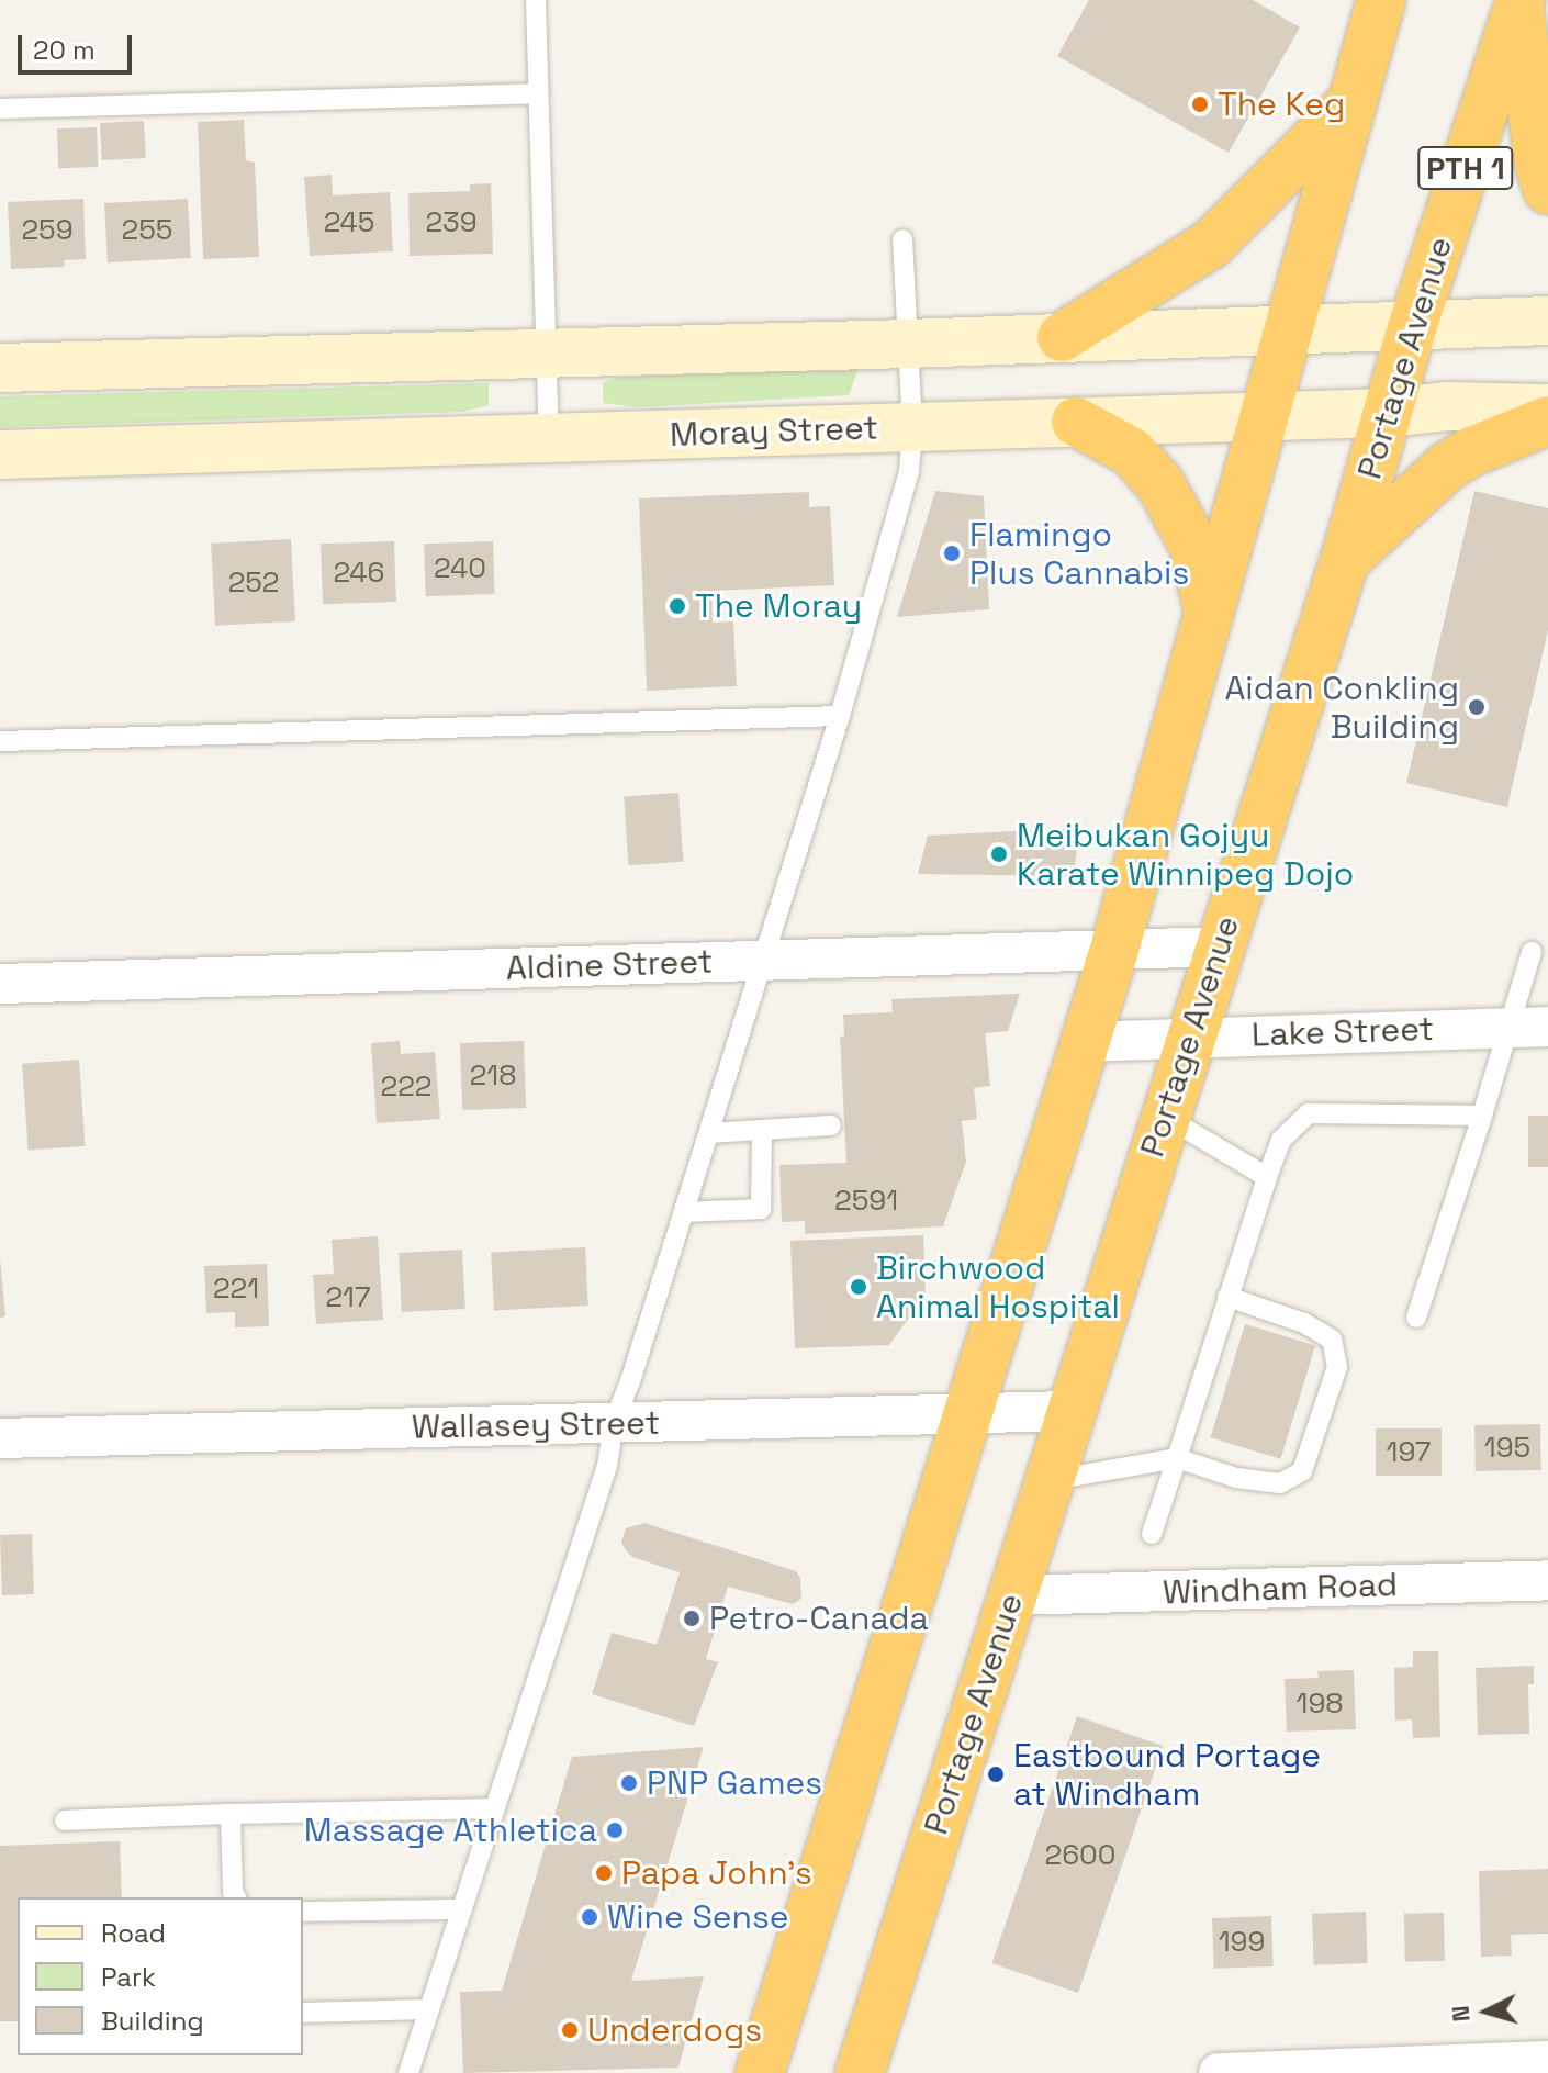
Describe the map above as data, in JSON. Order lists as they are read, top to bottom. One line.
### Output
{"streets":{"highway":["PTH 1","Portage Avenue"],"main road":["Moray Street"],"street":["Aldine Street","Lake Street","Wallasey Street","Windham Road"]},"crossings":[["Portage Avenue","Moray Street"],["Portage Avenue","Aldine Street"],["Portage Avenue","Lake Street"],["Portage Avenue","Wallasey Street"],["Portage Avenue","Windham Road"]],"places":["The Keg","Flamingo Plus Cannabis","The Moray","Aidan Conkling Building","Meibukan Gojyu Karate Winnipeg Dojo","Birchwood Animal Hospital","Petro-Canada","Eastbound Portage at Windham","PNP Games","Massage Athletica","Papa John's","Wine Sense","Underdogs"],"house_numbers":["245","239","259","255","240","246","252","218","222","2591","221","217","195","197","198","2600","199"],"legend":["Road","Park","Building"],"scale_bar":"20 m","north":"left"}
